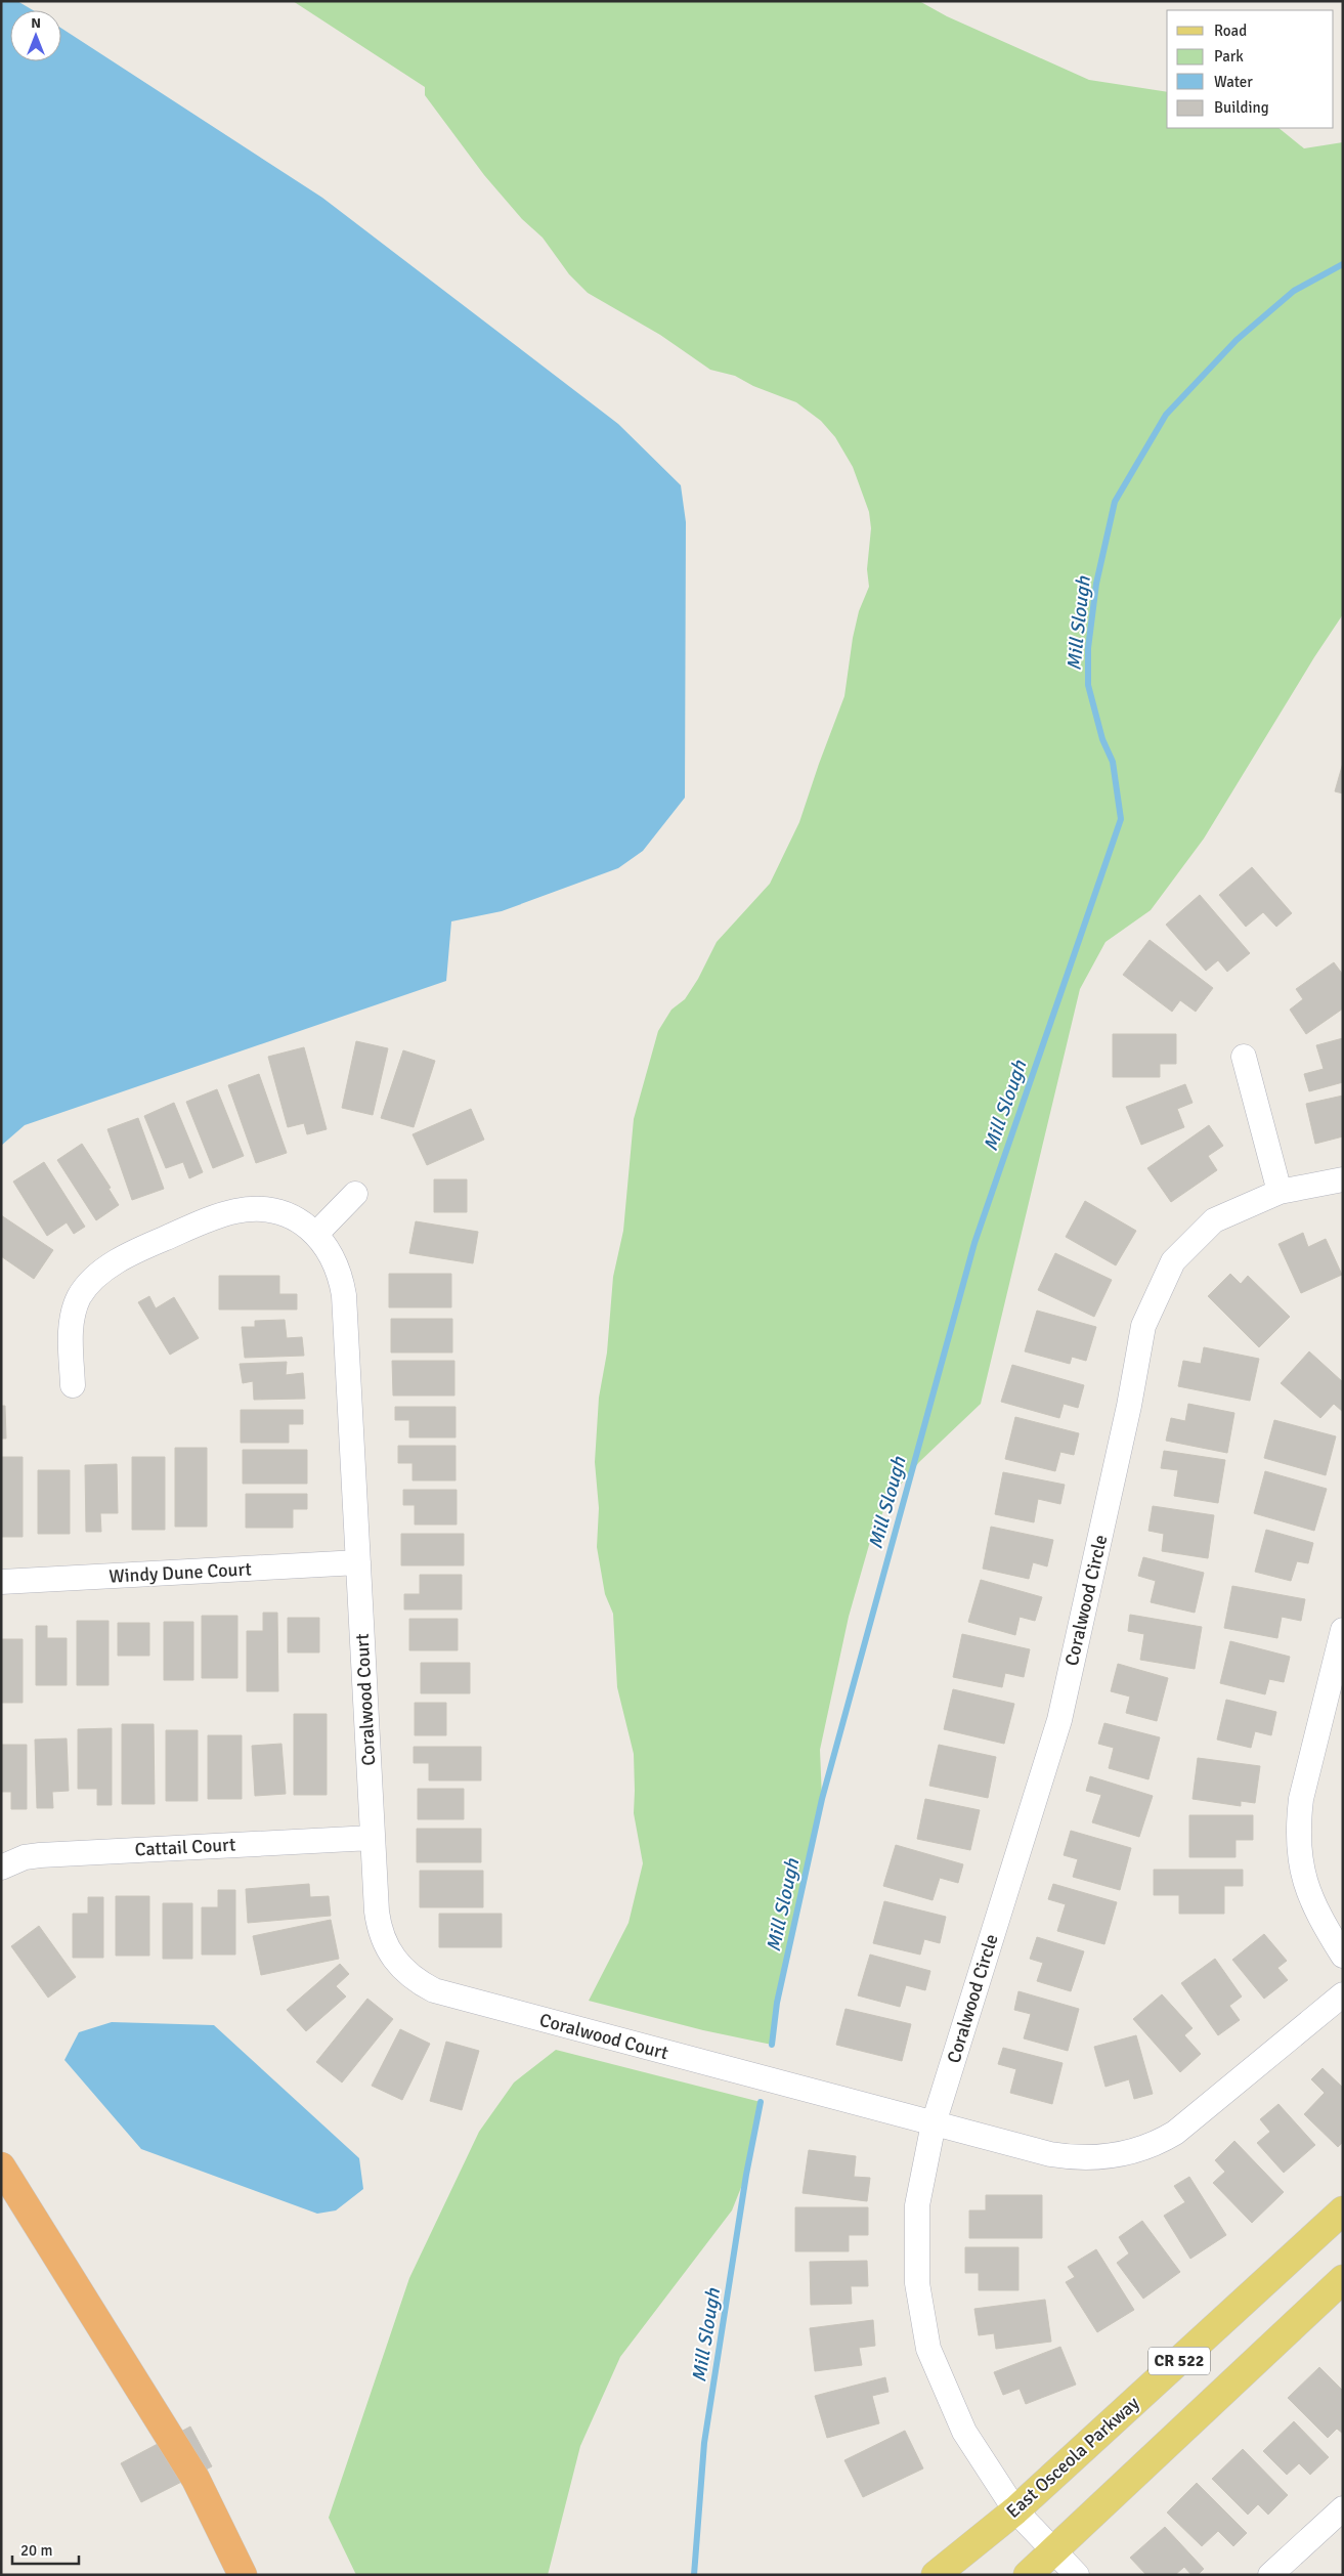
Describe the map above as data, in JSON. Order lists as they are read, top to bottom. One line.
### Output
{"streets":{"main road":["CR 522","East Osceola Parkway"],"street":["Windy Dune Court","Coralwood Circle","Coralwood Court","Cattail Court"]},"crossings":[["Windy Dune Court","Coralwood Court"],["Coralwood Circle","Coralwood Court"],["Coralwood Circle","CR 522"],["Coralwood Circle","East Osceola Parkway"],["Coralwood Court","Cattail Court"]],"water":["Mill Slough"],"legend":["Road","Park","Water","Building"],"scale_bar":"20 m","north":"top"}
